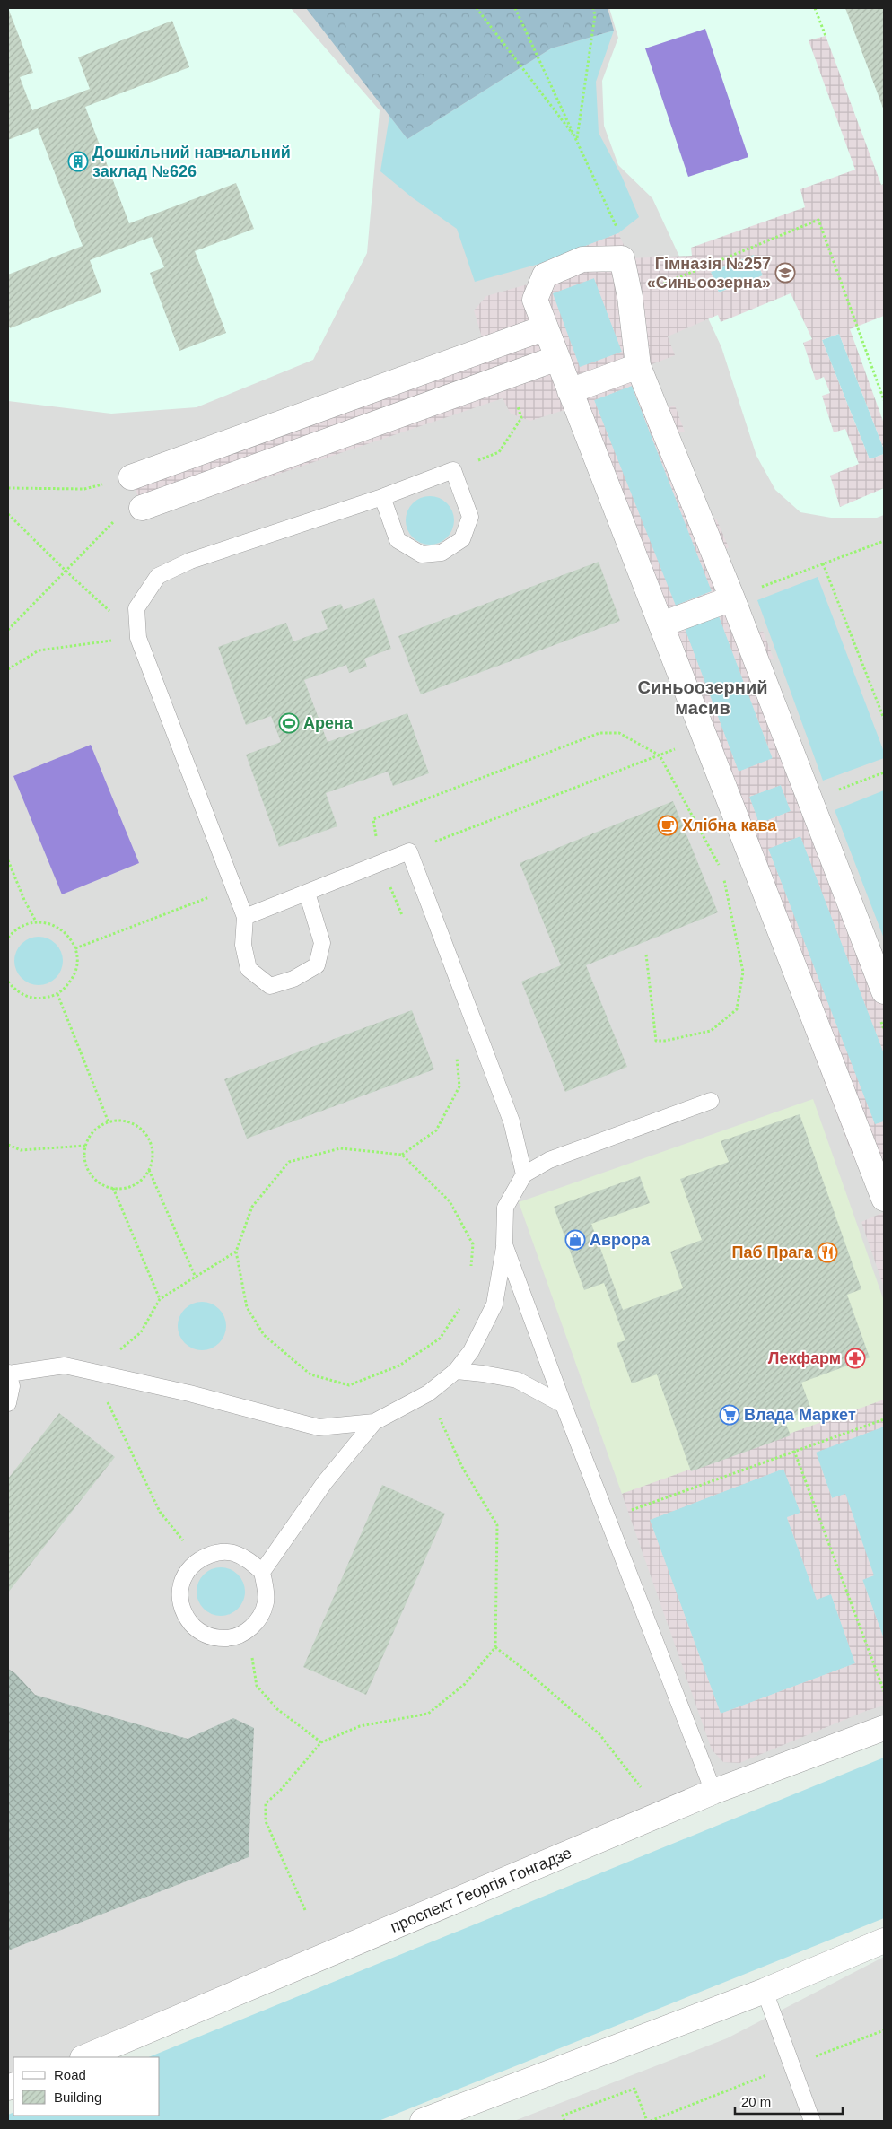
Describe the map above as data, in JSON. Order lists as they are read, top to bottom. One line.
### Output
{"streets":{"street":["проспект Георгія Гонгадзе"]},"districts":["Синьоозерний масив"],"places":{"building":["Дошкільний навчальний заклад №626"],"school or university":["Гімназія №257 «Синьоозерна»"],"sports":["Арена"],"cafe":["Хлібна кава"],"shop":["Аврора"],"restaurant":["Паб Прага"],"pharmacy":["Лекфарм"],"supermarket":["Влада Маркет"]},"legend":["Road","Building"],"scale_bar":"20 m"}
